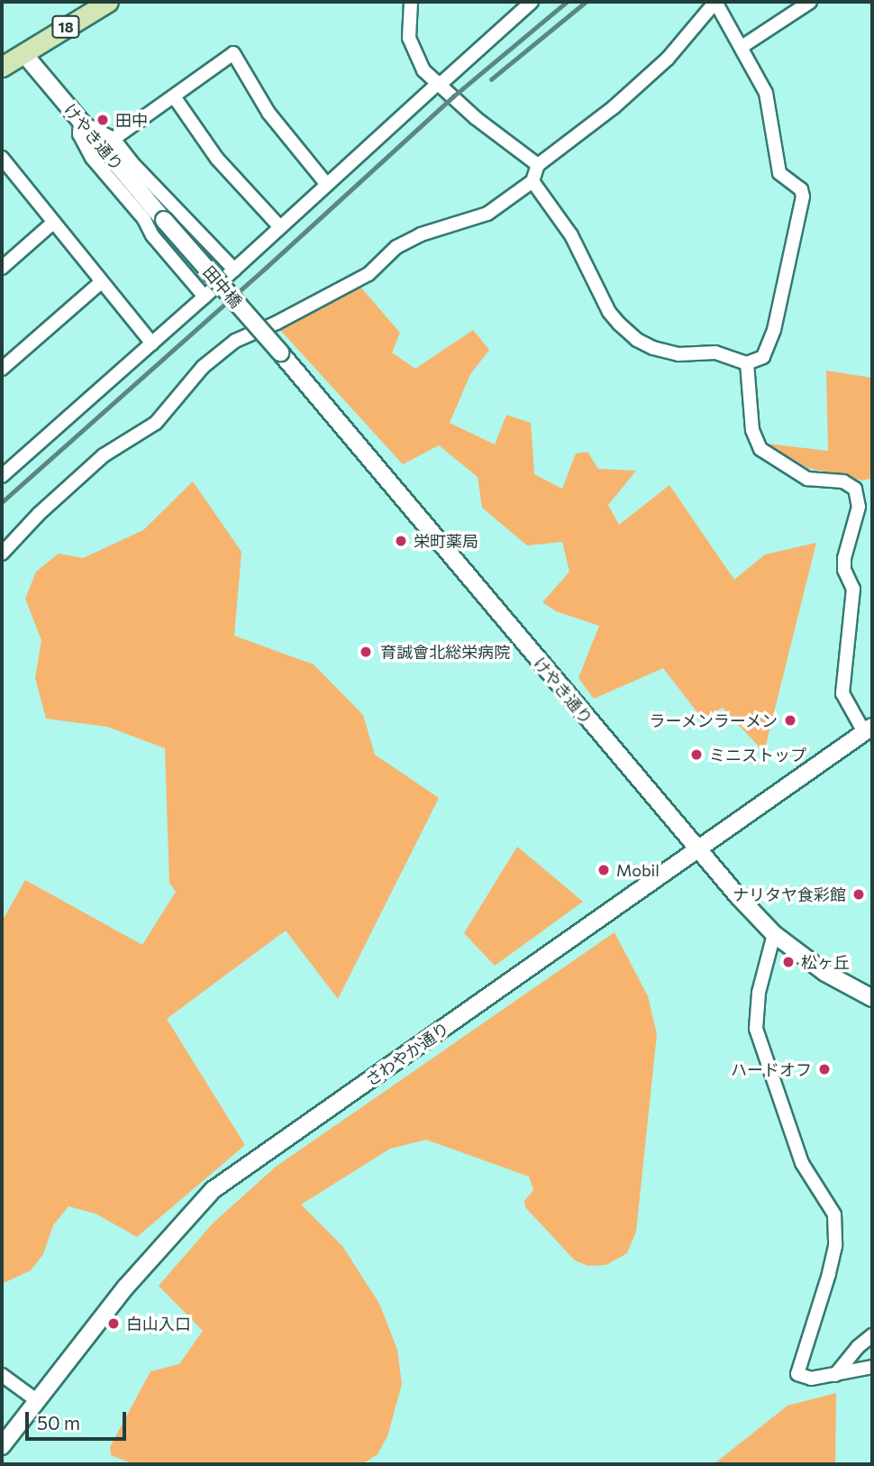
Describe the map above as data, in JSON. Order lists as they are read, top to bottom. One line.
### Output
{"streets":{"main road":["18"],"street":["けやき通り","田中橋","さわやか通り"]},"crossings":[["18","けやき通り"],["けやき通り","田中橋"],["けやき通り","さわやか通り"]],"places":["田中","栄町薬局","育誠會北総栄病院","ラーメンラーメン","ミニストップ","Mobil","ナリタヤ食彩館","松ヶ丘","ハードオフ","白山入口"],"scale_bar":"50 m"}
